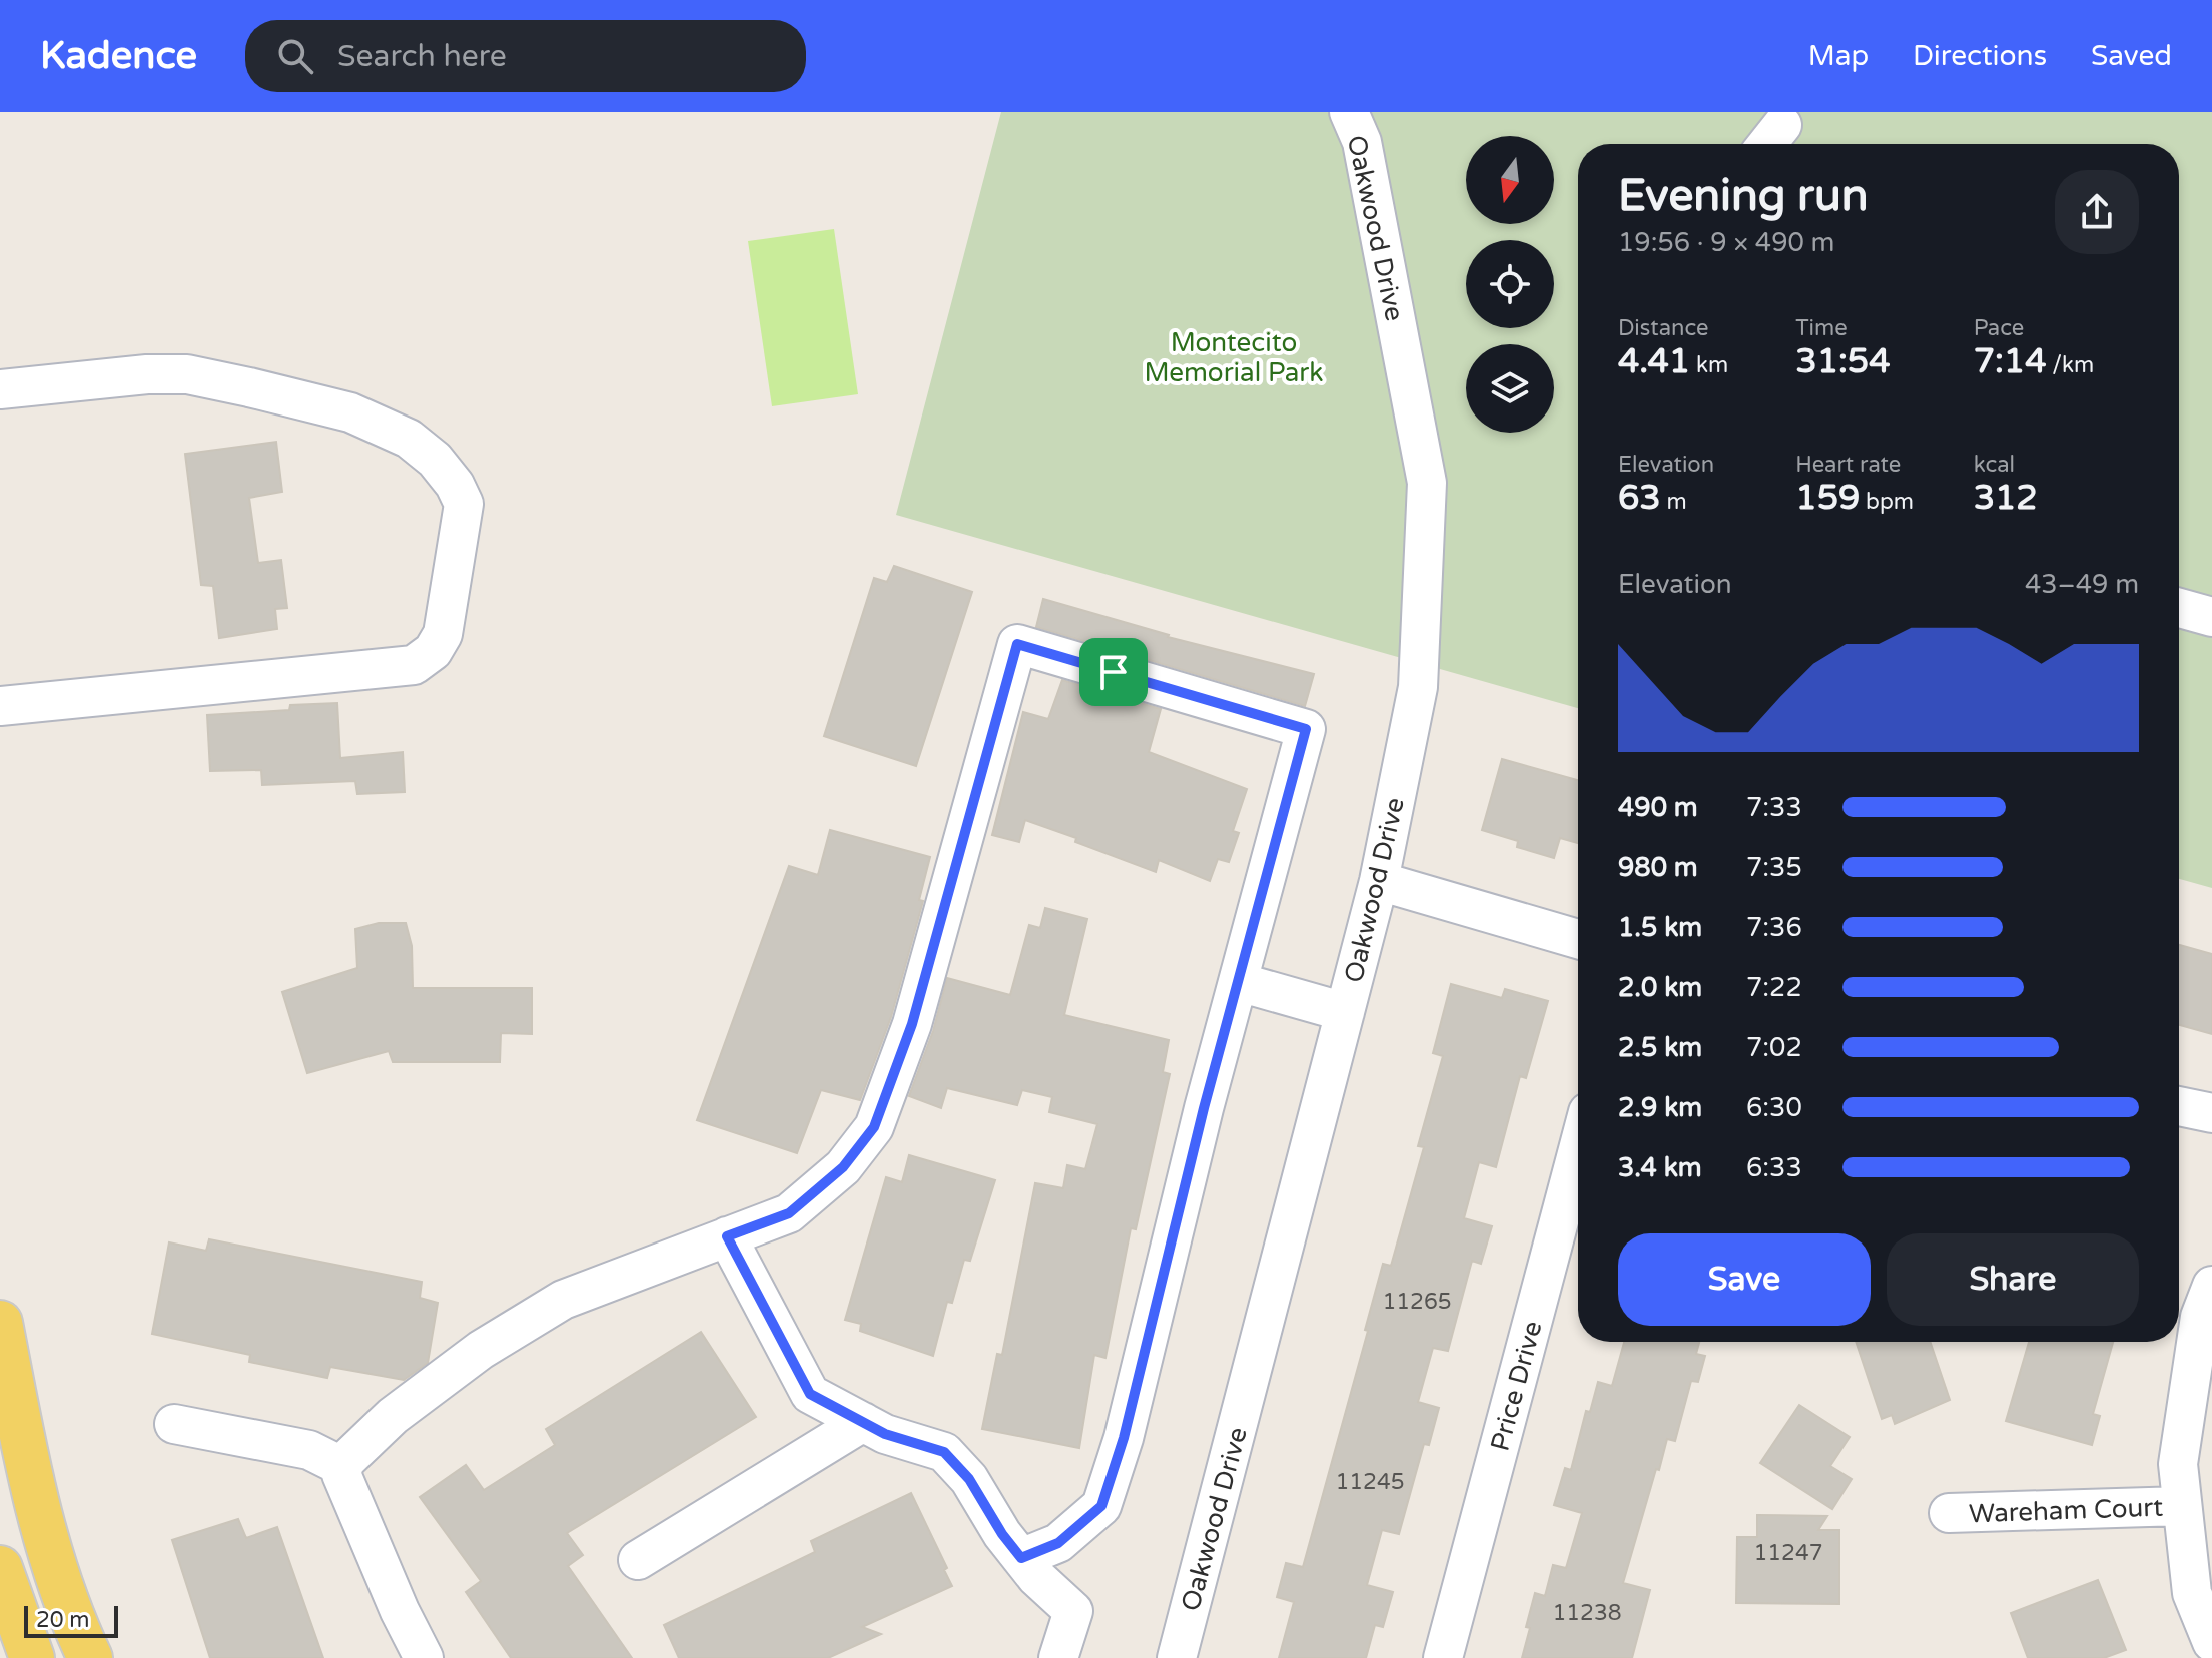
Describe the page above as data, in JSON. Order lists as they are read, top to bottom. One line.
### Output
{"streets":{"street":["Oakwood Drive","Price Drive","Wareham Court"]},"parks":["Montecito Memorial Park"],"house_numbers":["11265","11245","11247","11238"],"scale_bar":"20 m","north":"bottom","page":{"header":"Kadence","search":"Search here","nav":["Map","Directions","Saved"],"heading":["Evening run","19:56 · 9 × 490 m"],"stats":[["Distance","4.41 km"],["Time","31:54"],["Pace","7:14 /km"],["Elevation","63 m"],["Heart rate","159 bpm"],["kcal","312"]],"chart":["Elevation","43–49 m"],"list":[{"name":"490 m","note":"7:33"},{"name":"980 m","note":"7:35"},{"name":"1.5 km","note":"7:36"},{"name":"2.0 km","note":"7:22"},{"name":"2.5 km","note":"7:02"},{"name":"2.9 km","note":"6:30"},{"name":"3.4 km","note":"6:33"}],"buttons":["Save","Share"],"scale":"20 m"}}
